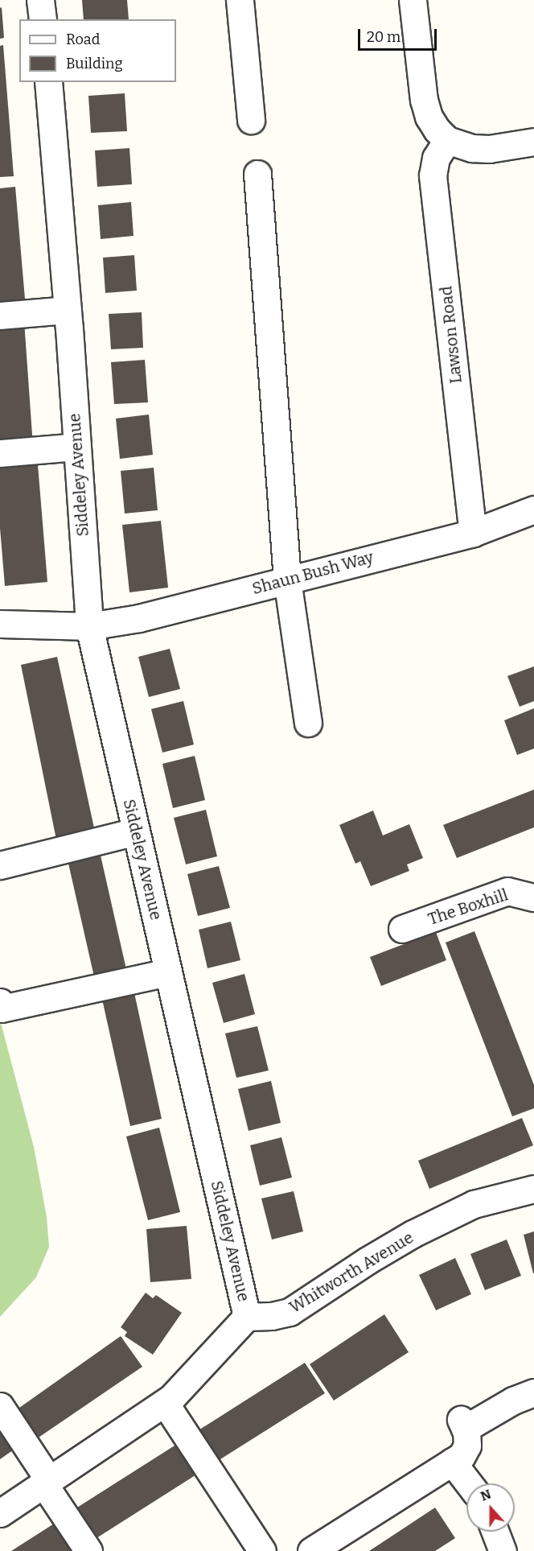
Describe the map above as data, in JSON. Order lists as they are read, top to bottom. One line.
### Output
{"streets":{"street":["Lawson Road","Siddeley Avenue","Shaun Bush Way","The Boxhill","Whitworth Avenue"]},"crossings":[["Lawson Road","Shaun Bush Way"],["Siddeley Avenue","Shaun Bush Way"],["Siddeley Avenue","Whitworth Avenue"]],"legend":["Road","Building"],"scale_bar":"20 m","north":"top"}
